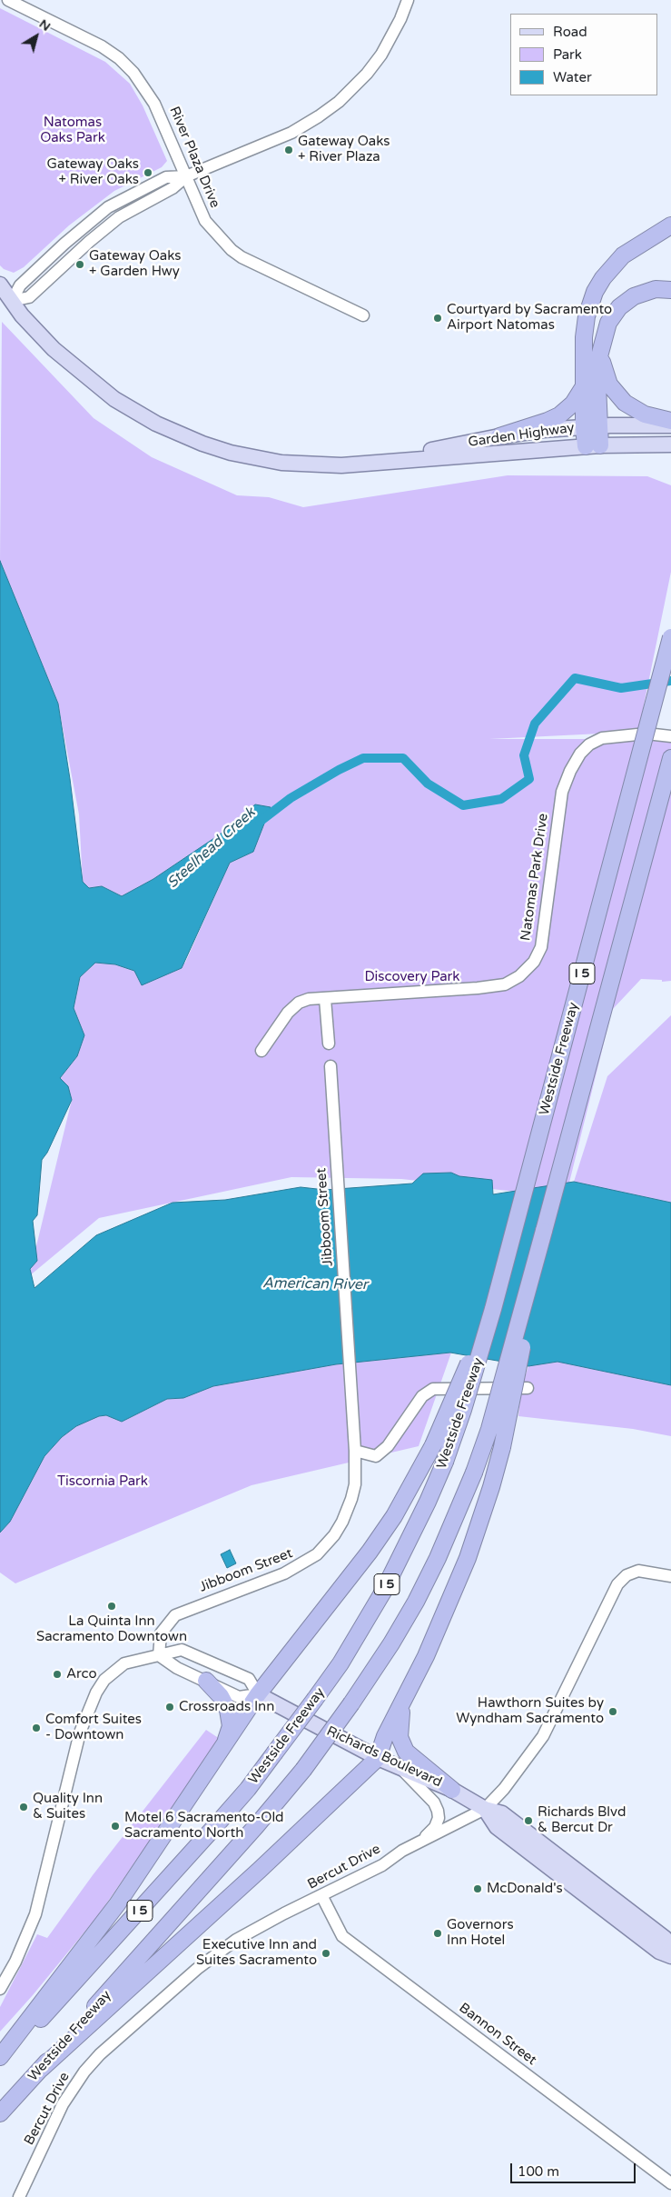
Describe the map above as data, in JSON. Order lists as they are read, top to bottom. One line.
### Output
{"streets":{"highway":["I 5","Westside Freeway"],"main road":["Garden Highway","Richards Boulevard"],"street":["River Plaza Drive","Natomas Park Drive","Jibboom Street","Bercut Drive","Bannon Street"]},"crossings":[["Jibboom Street","Richards Boulevard"],["Richards Boulevard","Bercut Drive"],["Bercut Drive","Bannon Street"]],"water":["Steelhead Creek","American River"],"parks":["Natomas Oaks Park","Discovery Park","Tiscornia Park"],"places":["Gateway Oaks + River Plaza","Gateway Oaks + River Oaks","Gateway Oaks + Garden Hwy","Courtyard by Sacramento Airport Natomas","La Quinta Inn Sacramento Downtown","Arco","Crossroads Inn","Hawthorn Suites by Wyndham Sacramento","Comfort Suites - Downtown","Quality Inn & Suites","Richards Blvd & Bercut Dr","Motel 6 Sacramento-Old Sacramento North","McDonald's","Governors Inn Hotel","Executive Inn and Suites Sacramento"],"legend":["Road","Park","Water"],"scale_bar":"100 m","north":"top right"}
